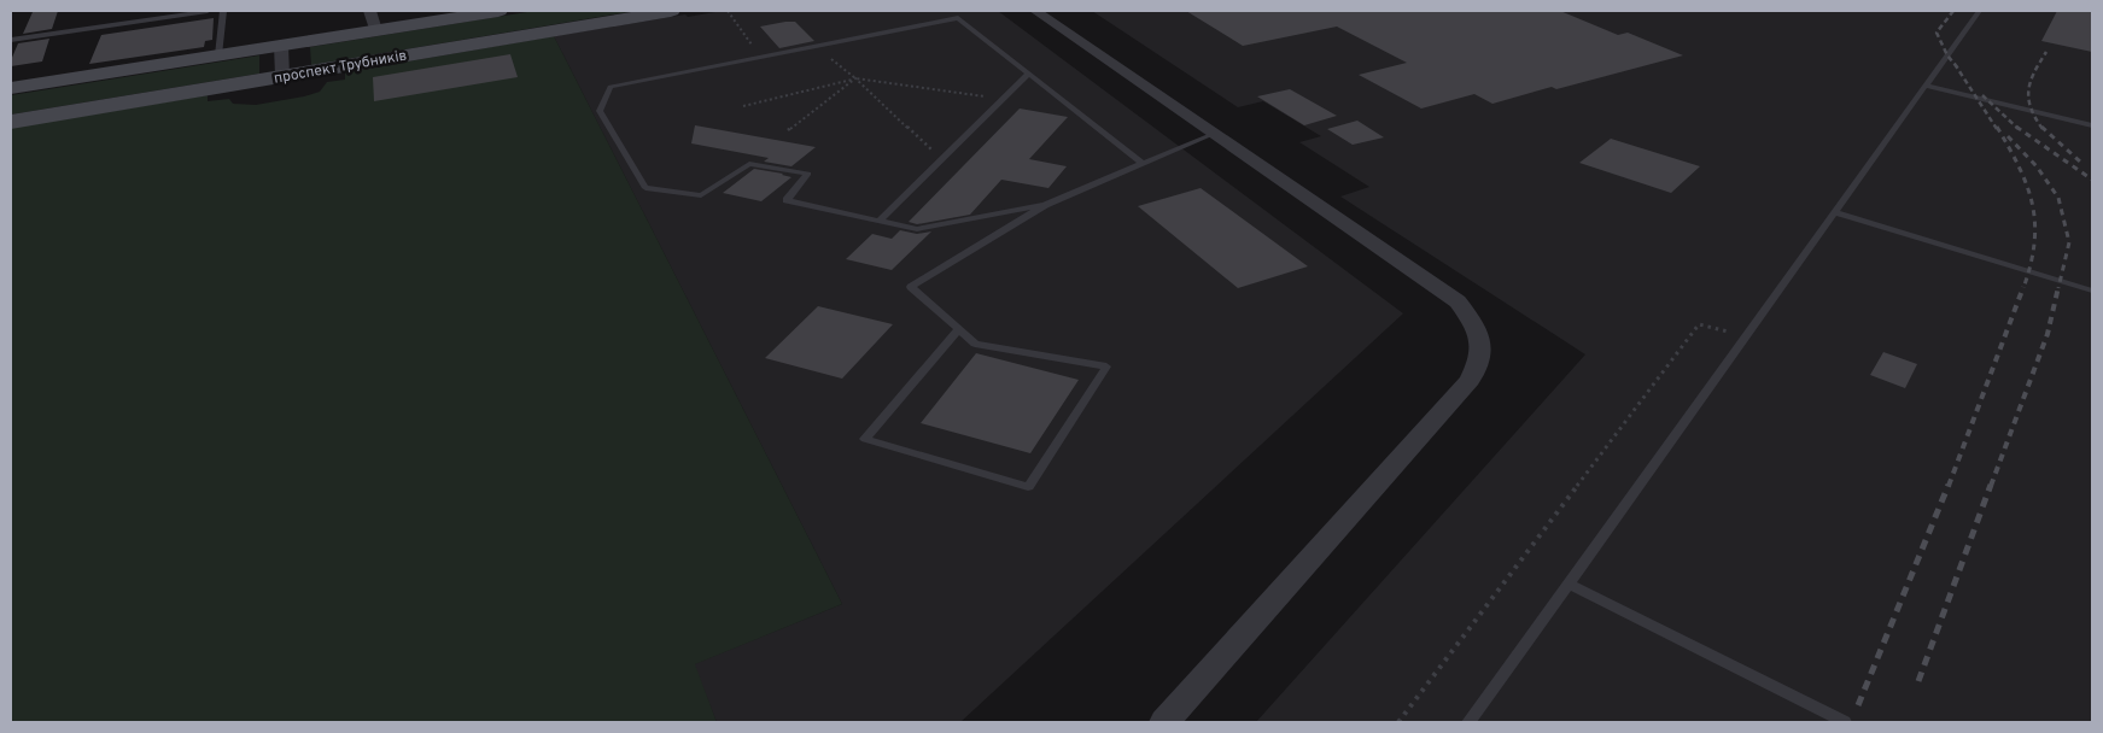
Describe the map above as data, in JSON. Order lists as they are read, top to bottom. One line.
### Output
{"streets":{"main road":["проспект Трубників"]}}
